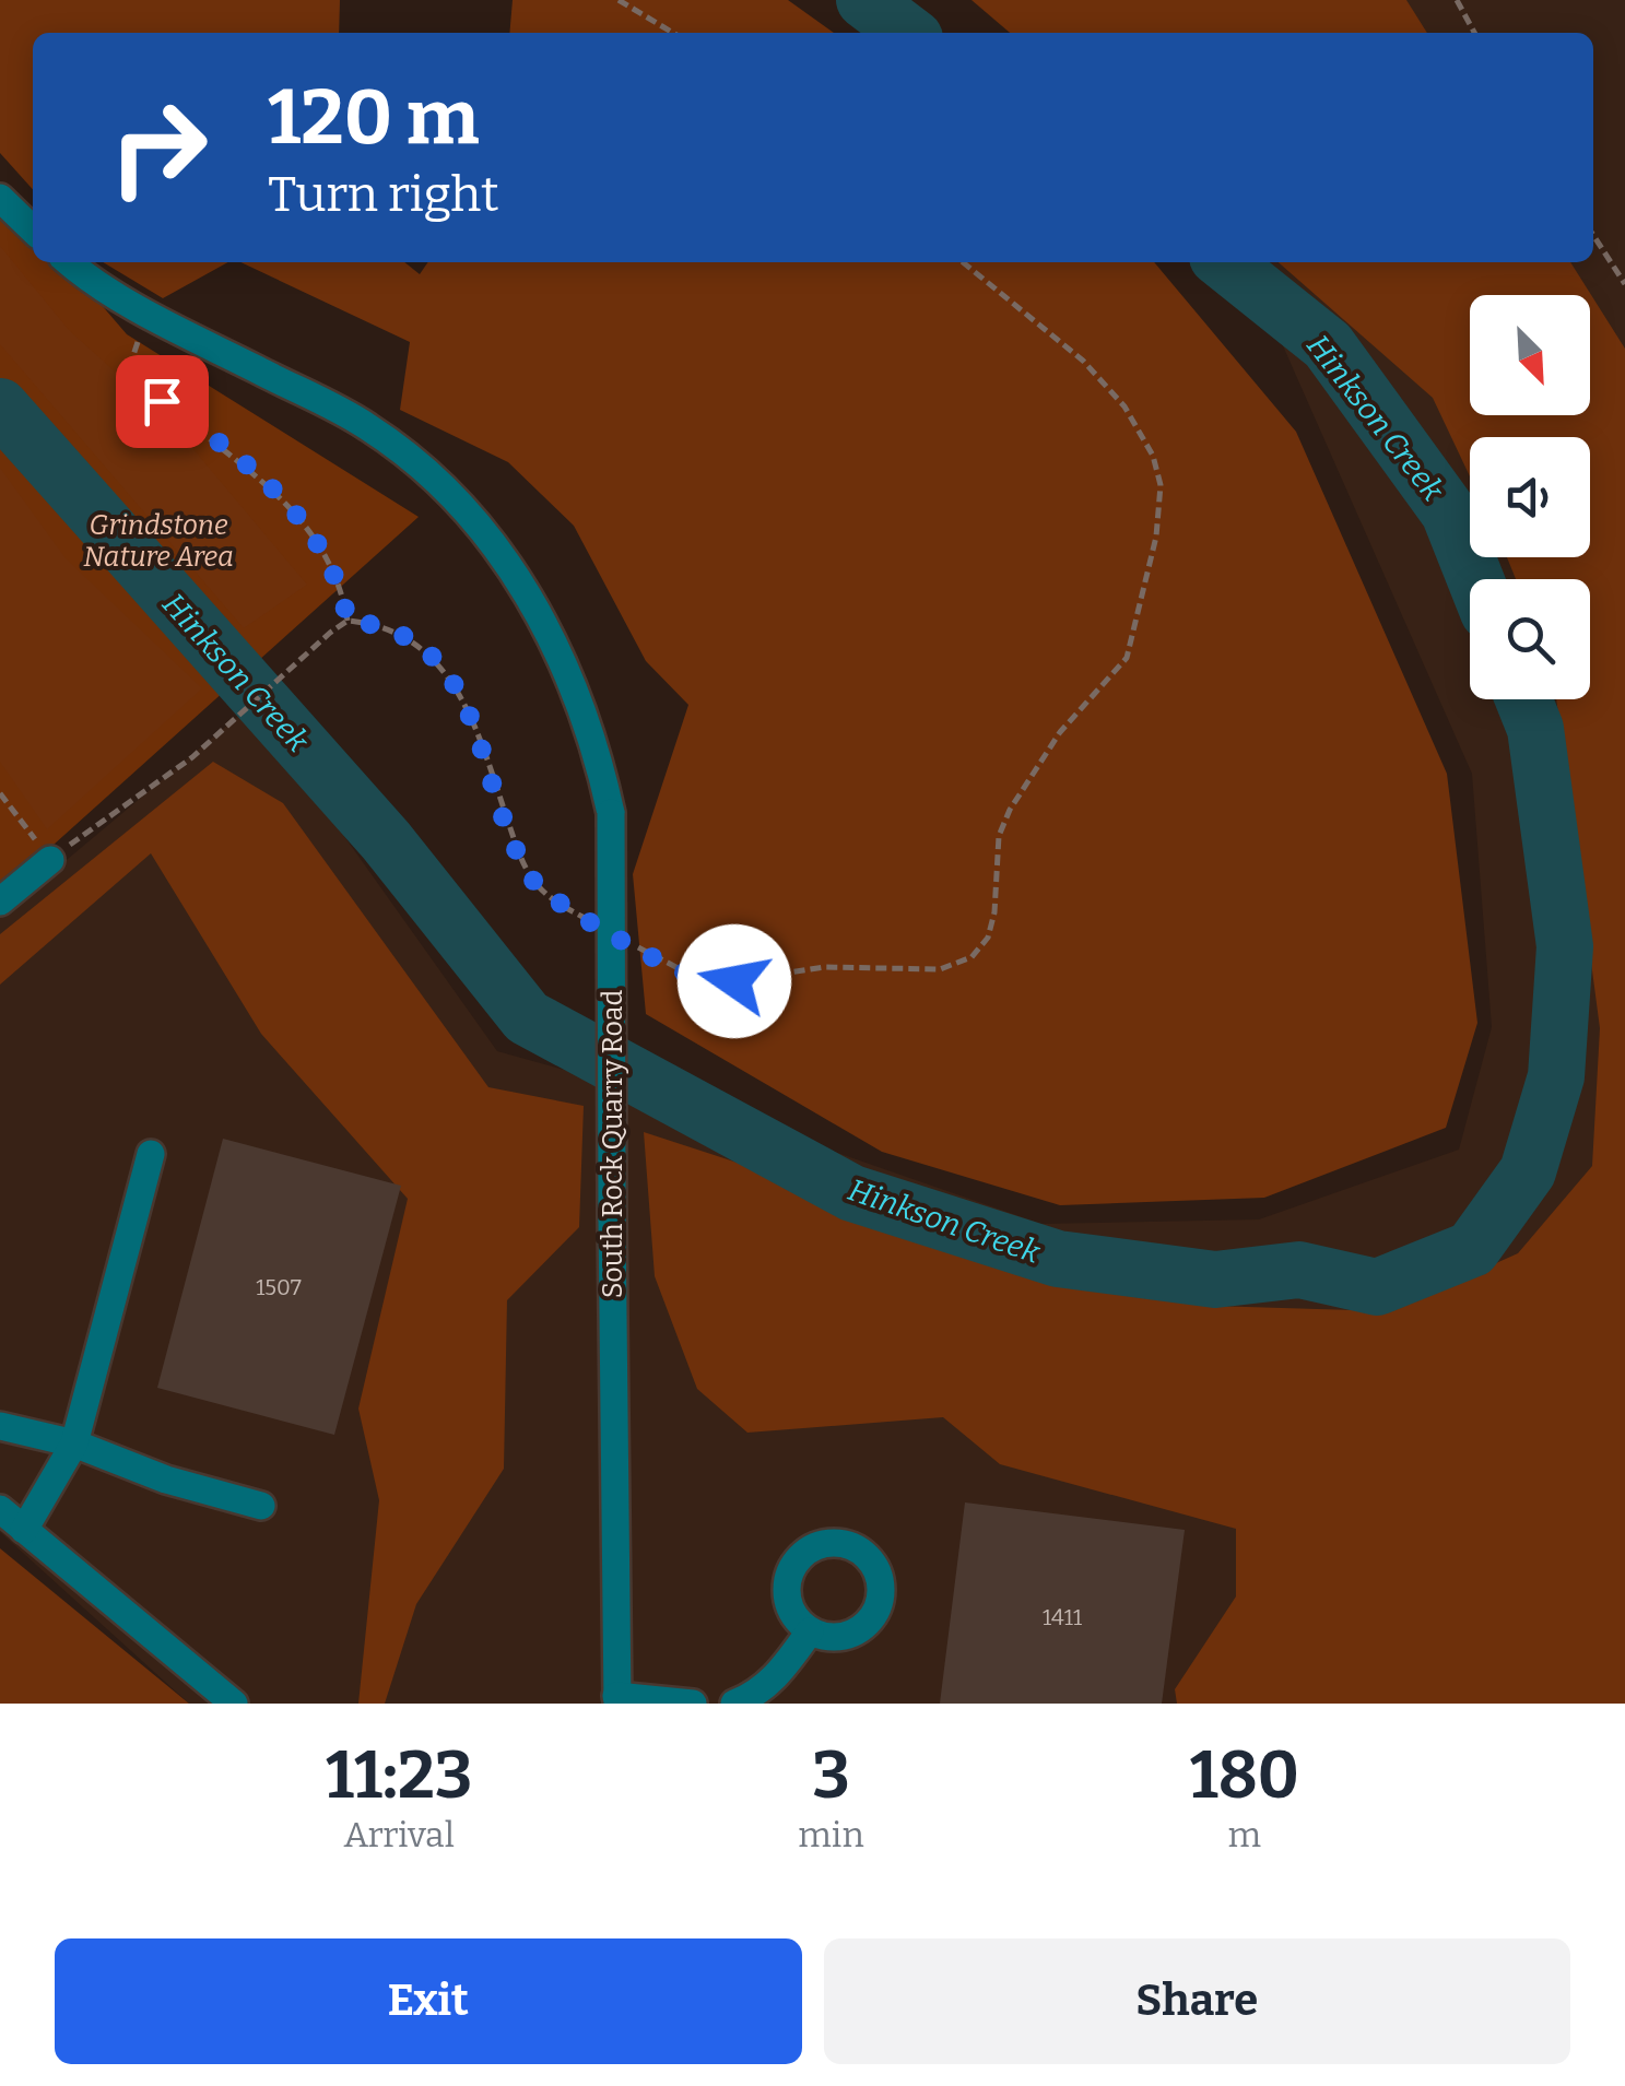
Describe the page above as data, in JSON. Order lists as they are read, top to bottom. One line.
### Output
{"streets":{"street":["South Rock Quarry Road"]},"water":["Hinkson Creek"],"parks":["Grindstone Nature Area"],"house_numbers":["1507","1411"],"north":"bottom right","page":{"turn":["120 m","Turn right"],"eta":["11:23","Arrival","3","min","180","m"],"buttons":["Exit","Share"]}}
